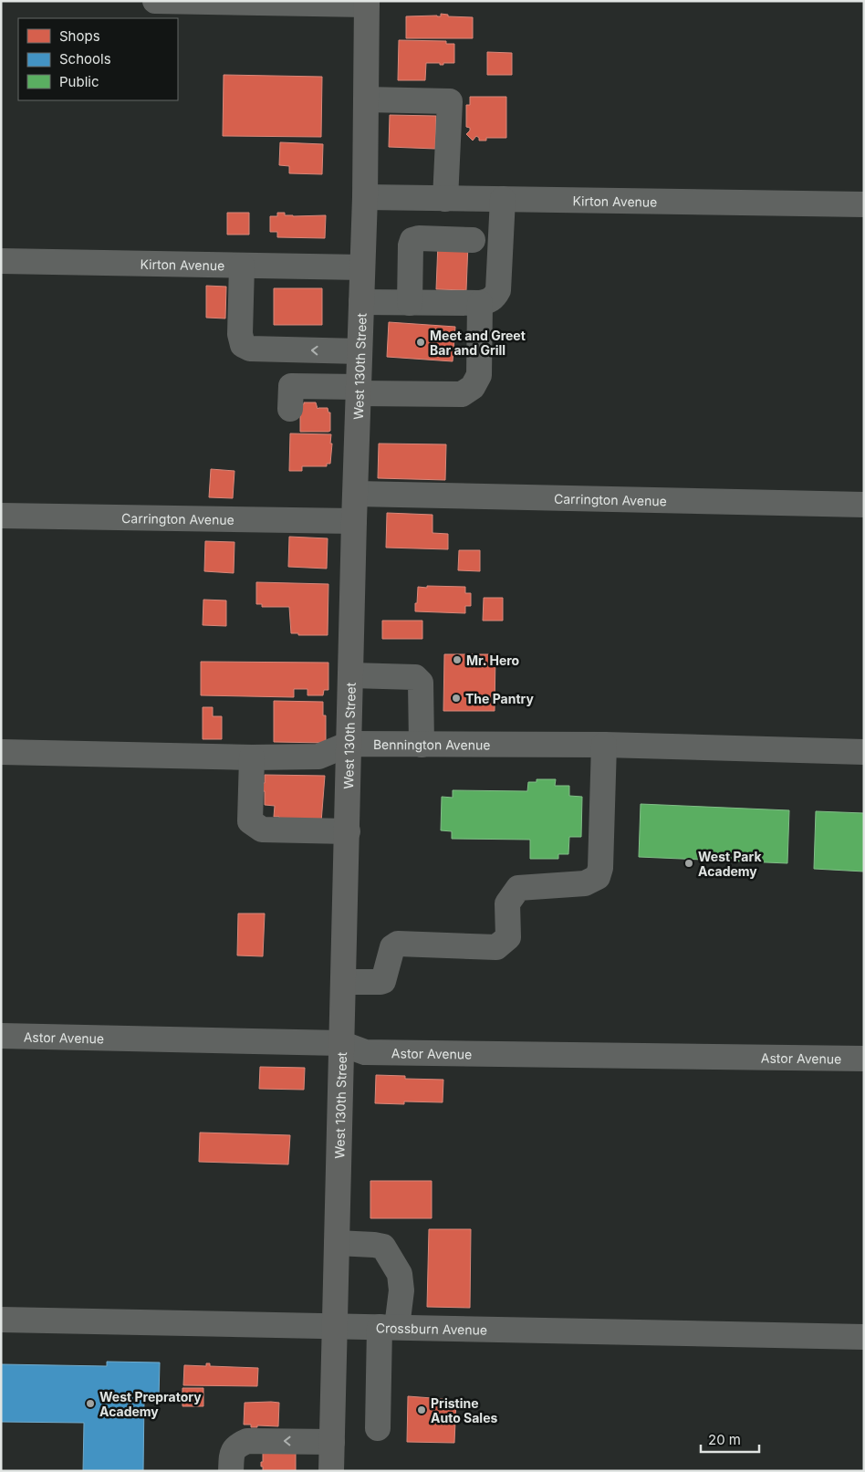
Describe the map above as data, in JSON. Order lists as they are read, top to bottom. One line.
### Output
{"streets":{"main road":["West 130th Street"],"street":["Kirton Avenue","Carrington Avenue","Bennington Avenue","Astor Avenue","Crossburn Avenue"]},"crossings":[["Kirton Avenue","West 130th Street"],["West 130th Street","Carrington Avenue"],["West 130th Street","Bennington Avenue"],["West 130th Street","Astor Avenue"],["West 130th Street","Crossburn Avenue"]],"places":["Meet and Greet Bar and Grill","Mr. Hero","The Pantry","West Park Academy","West Prepratory Academy","Pristine Auto Sales"],"legend":["Shops","Schools","Public"],"scale_bar":"20 m"}
